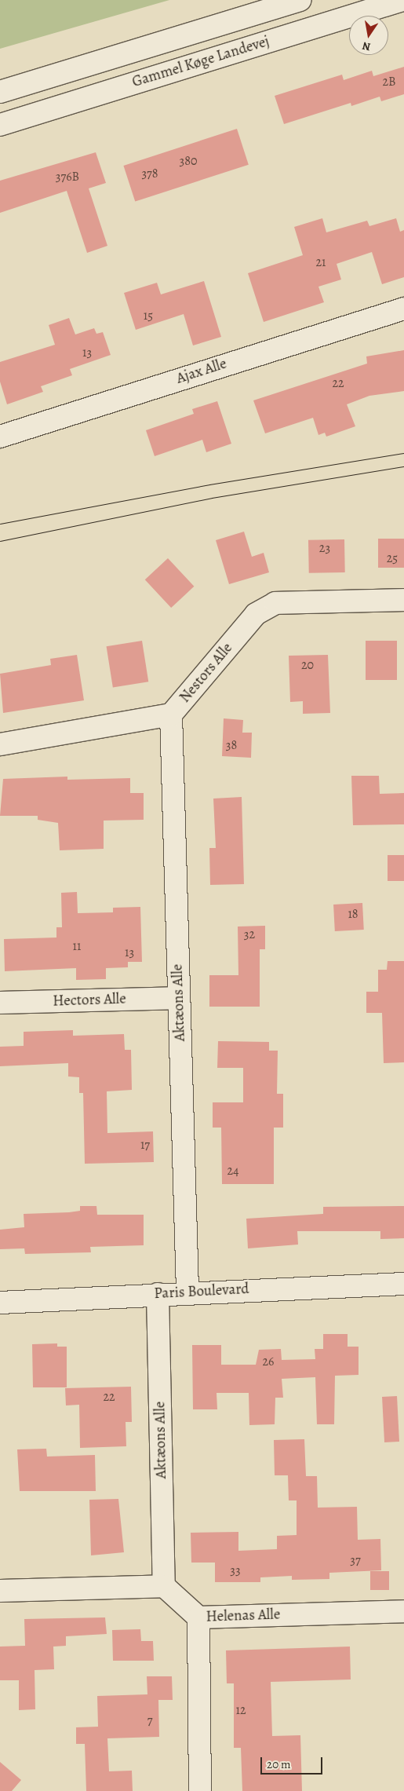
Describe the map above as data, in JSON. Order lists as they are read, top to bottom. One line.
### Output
{"streets":{"street":["Gammel Køge Landevej","Ajax Alle","Nestors Alle","Hectors Alle","Aktæons Alle","Paris Boulevard","Helenas Alle"]},"crossings":[["Nestors Alle","Aktæons Alle"],["Hectors Alle","Aktæons Alle"],["Aktæons Alle","Paris Boulevard"],["Aktæons Alle","Helenas Alle"]],"house_numbers":["2B","380","378","376B","21","15","13","22","23","25","20","38","18","32","11","13","17","24","26","22","37","33","12","7"],"scale_bar":"20 m","north":"bottom"}
